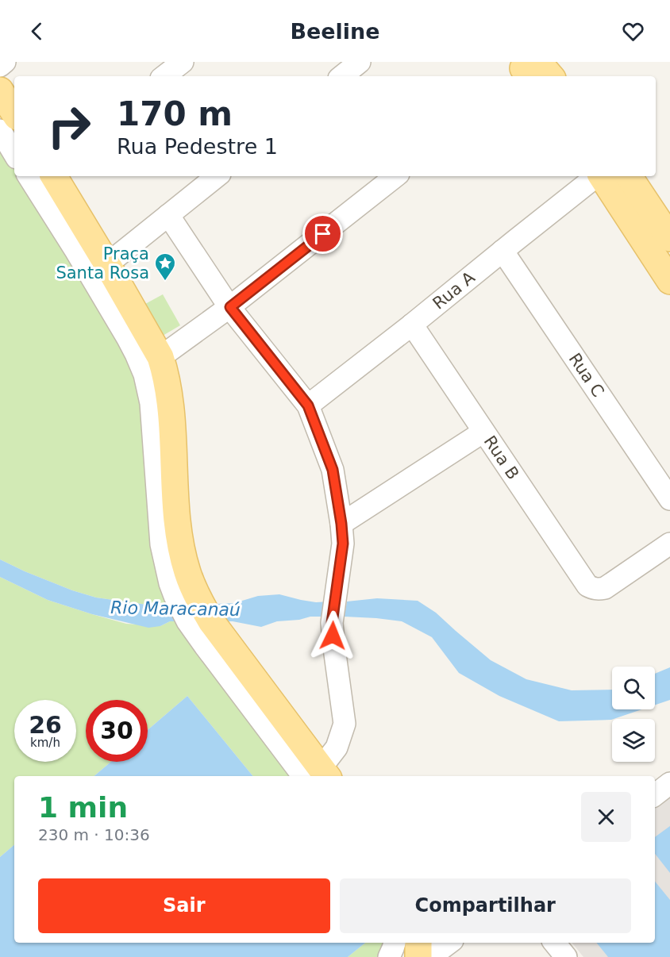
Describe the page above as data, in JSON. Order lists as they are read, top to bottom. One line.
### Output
{"streets":{"street":["Rua A","Rua C","Rua B"]},"crossings":[["Rua A","Rua C"],["Rua A","Rua B"]],"water":["Rio Maracanaú"],"places":{"place":["Praça Santa Rosa"]},"page":{"header":"Beeline","turn":["170 m","Rua Pedestre 1"],"speed":"26 km/h","limit":"30","heading":["1 min","230 m · 10:36"],"buttons":["Sair","Compartilhar"]}}
